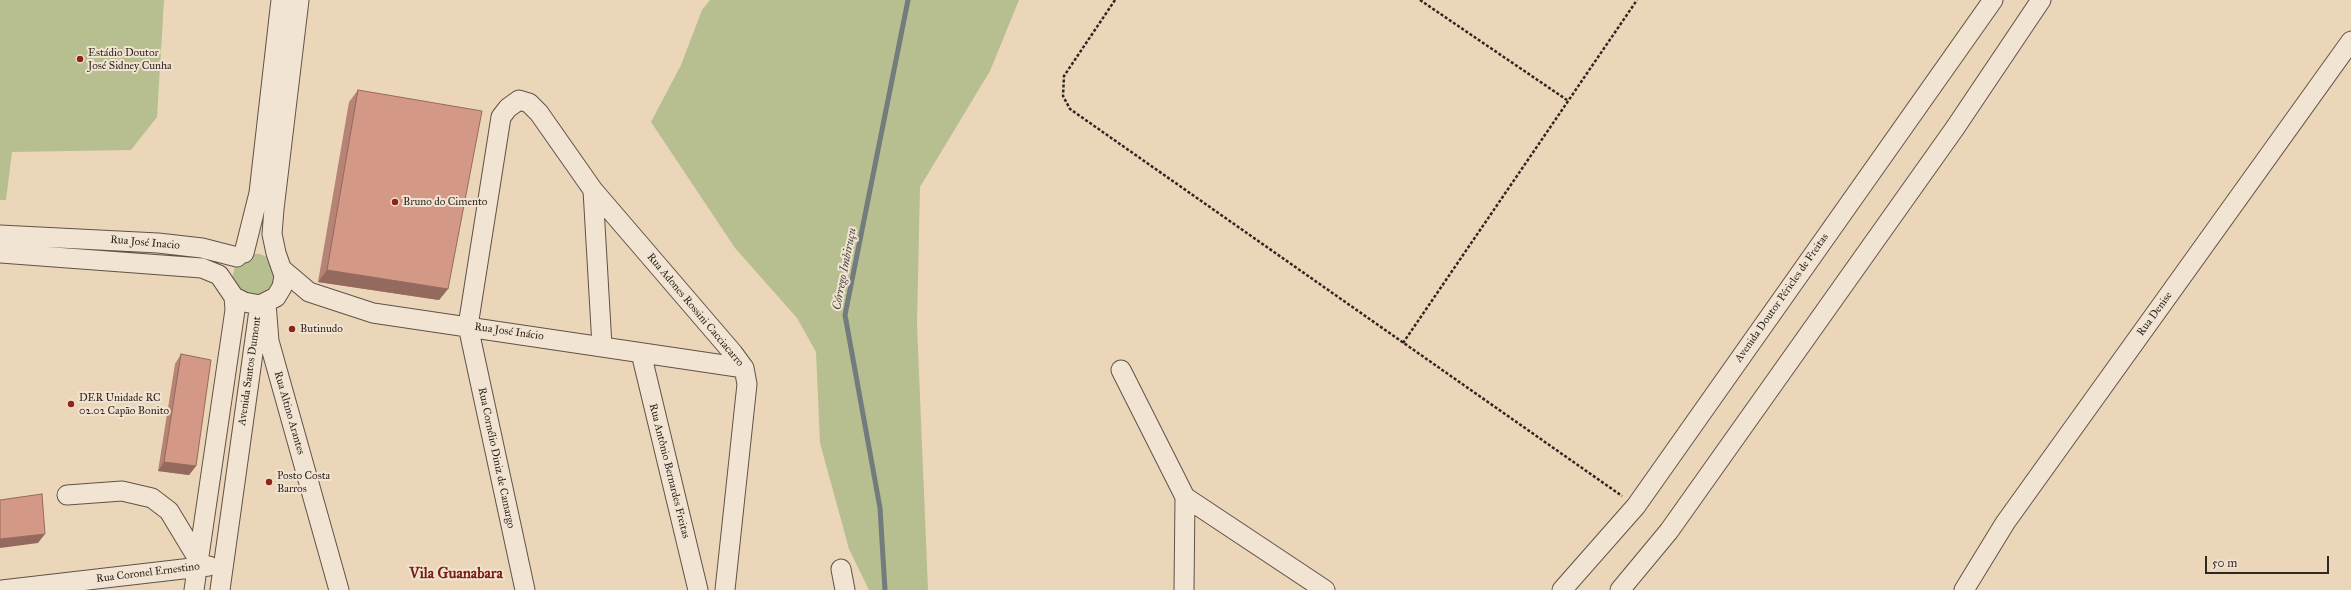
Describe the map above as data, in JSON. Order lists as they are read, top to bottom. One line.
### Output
{"streets":{"street":["Rua José Inacio","Avenida Doutor Péricles de Freitas","Rua Adones Rossini Cacciacarro","Rua Denise","Rua José Inácio","Avenida Santos Dumont","Rua Altino Arantes","Rua Cornélio Diniz de Camargo","Rua Antônio Bernardes Freitas","Rua Coronel Ernestino"]},"crossings":[["Rua José Inacio","Rua José Inácio"],["Rua José Inacio","Avenida Santos Dumont"],["Rua José Inacio","Rua Altino Arantes"],["Rua Adones Rossini Cacciacarro","Rua José Inácio"],["Rua Adones Rossini Cacciacarro","Rua Cornélio Diniz de Camargo"],["Rua José Inácio","Avenida Santos Dumont"],["Rua José Inácio","Rua Altino Arantes"],["Rua José Inácio","Rua Cornélio Diniz de Camargo"],["Rua José Inácio","Rua Antônio Bernardes Freitas"],["Avenida Santos Dumont","Rua Altino Arantes"],["Avenida Santos Dumont","Rua Coronel Ernestino"]],"districts":["Vila Guanabara"],"water":["Córrego Imbiruçu"],"places":["Estádio Doutor José Sidney Cunha","Bruno do Cimento","Butinudo","DER Unidade RC 02.02 Capão Bonito","Posto Costa Barros"],"scale_bar":"50 m"}
